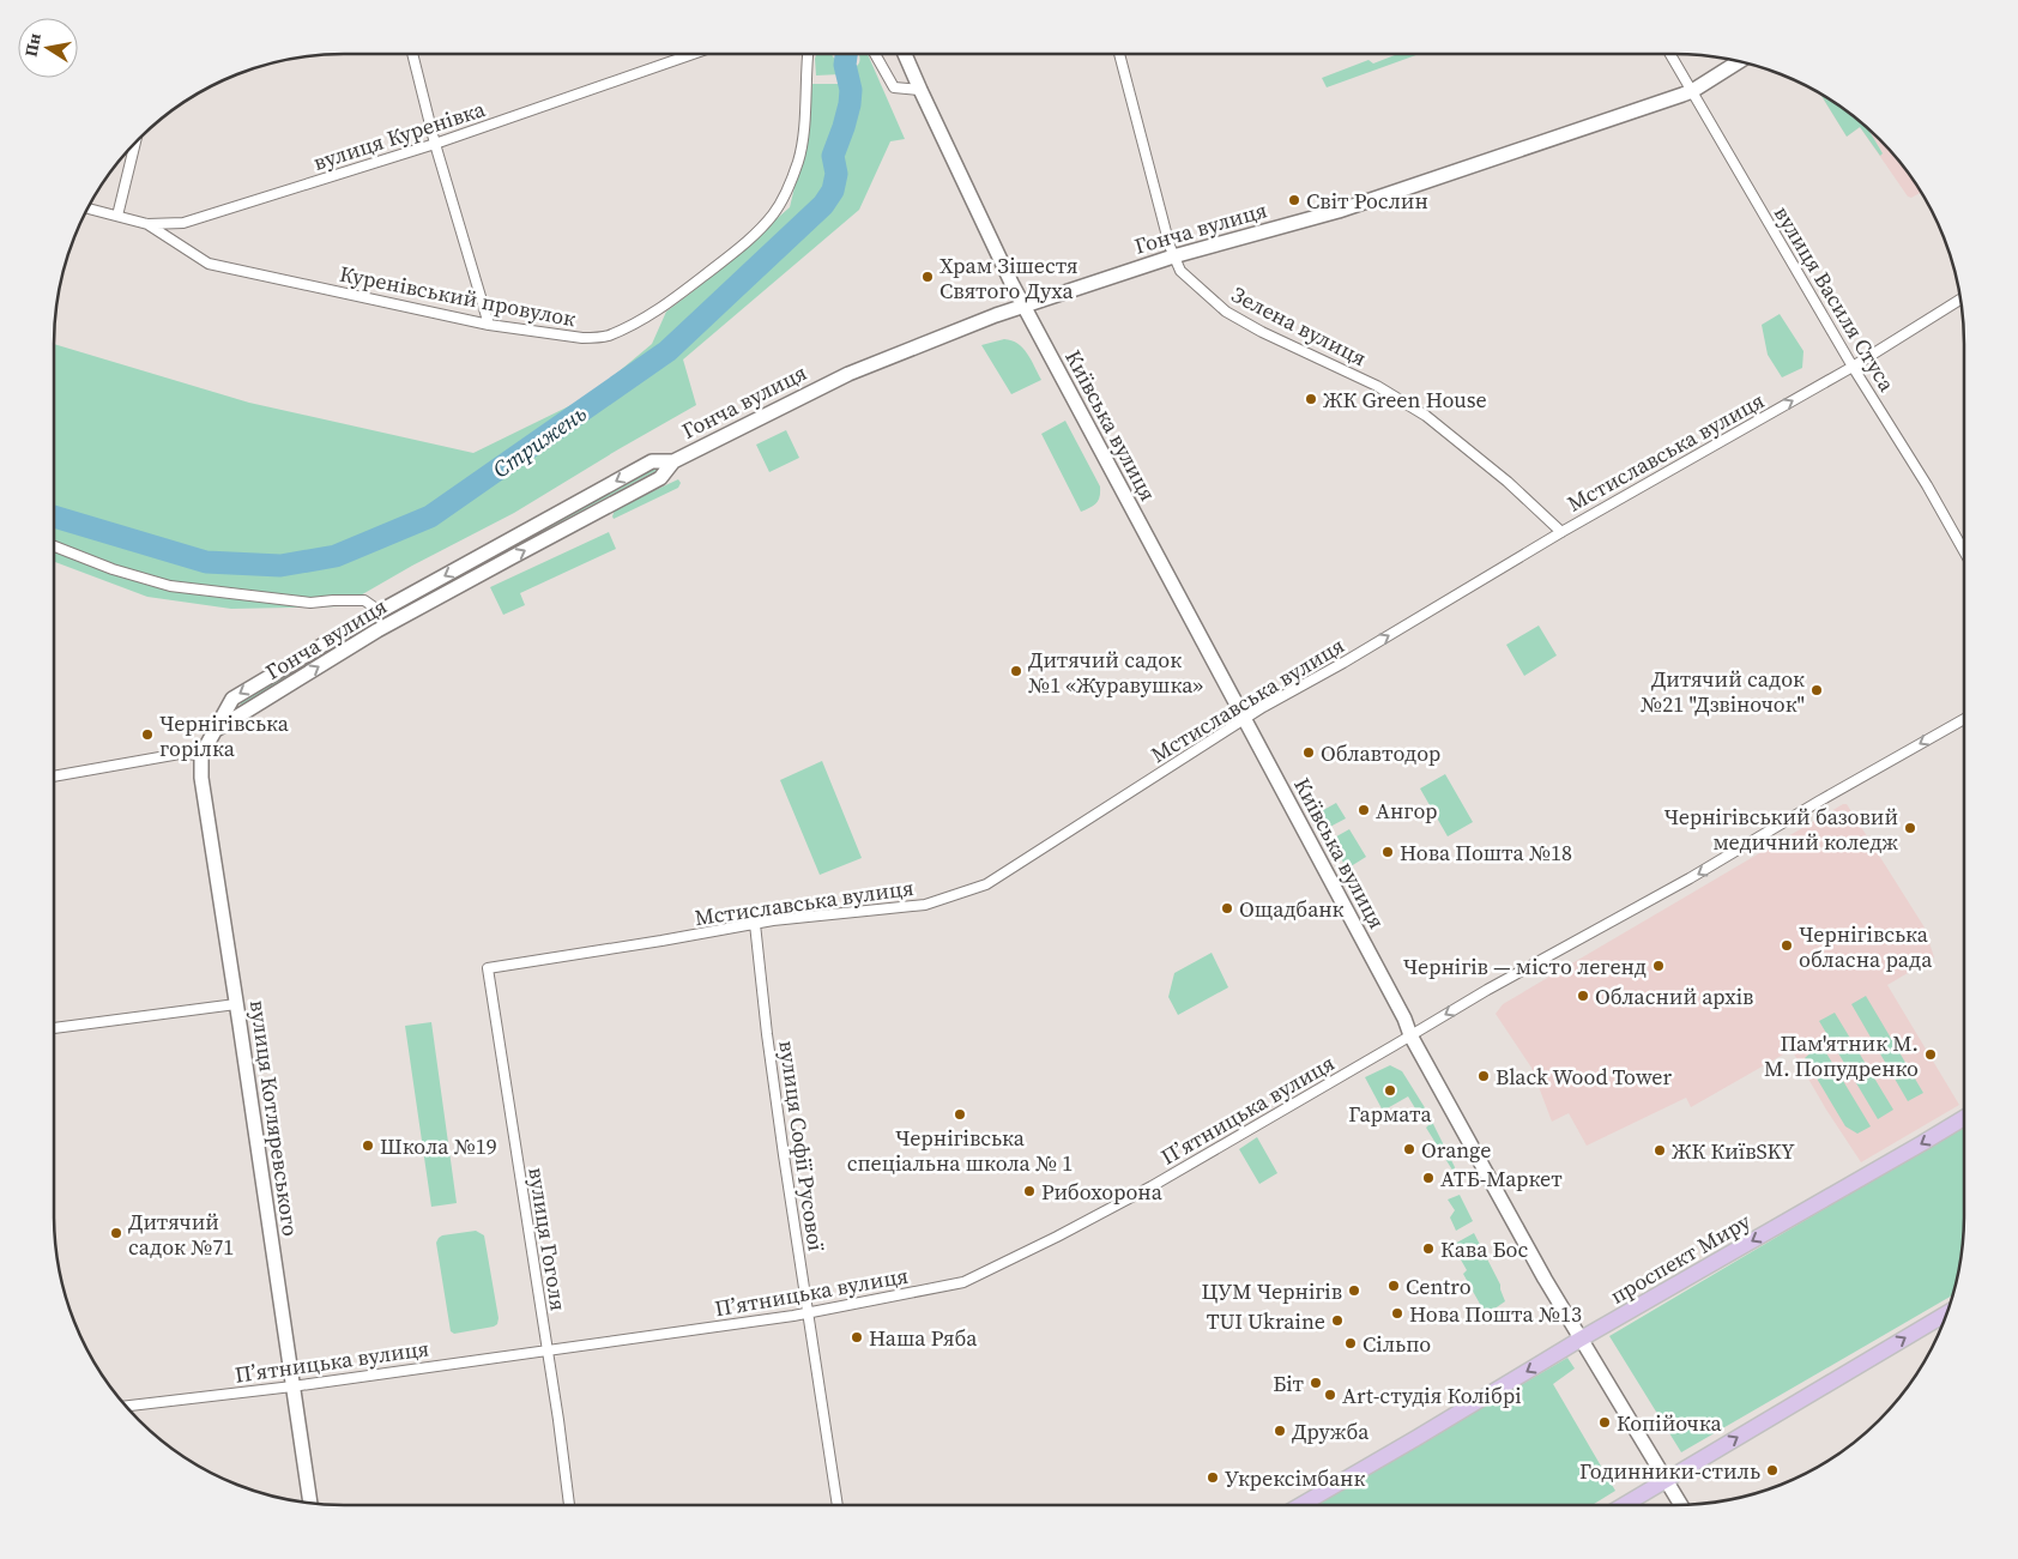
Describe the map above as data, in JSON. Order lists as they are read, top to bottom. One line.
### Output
{"streets":{"main road":["проспект Миру"],"street":["вулиця Куренівка","Гонча вулиця","Куренівський провулок","вулиця Василя Стуса","Зелена вулиця","Київська вулиця","Мстиславська вулиця","Пʼятницька вулиця","вулиця Котляревського","вулиця Софії Русової","вулиця Гоголя"]},"crossings":[["вулиця Куренівка","Куренівський провулок"],["Гонча вулиця","вулиця Василя Стуса"],["Гонча вулиця","Зелена вулиця"],["Гонча вулиця","Київська вулиця"],["Гонча вулиця","вулиця Котляревського"],["вулиця Василя Стуса","Мстиславська вулиця"],["Зелена вулиця","Мстиславська вулиця"],["Київська вулиця","Мстиславська вулиця"],["Київська вулиця","Пʼятницька вулиця"],["Київська вулиця","проспект Миру"],["Мстиславська вулиця","вулиця Софії Русової"],["Мстиславська вулиця","вулиця Гоголя"],["Пʼятницька вулиця","вулиця Котляревського"],["Пʼятницька вулиця","вулиця Софії Русової"],["Пʼятницька вулиця","вулиця Гоголя"]],"one_way":["Мстиславська вулиця","проспект Миру"],"water":["Стрижень"],"places":["Свiт Рослин","Храм Зішестя Святого Духа","ЖК Green House","Дитячий садок №1 «Журавушка»","Дитячий садок №21 \"Дзвіночок\"","Чернігівська горілка","Облавтодор","Ангор","Чернігівський базовий медичний коледж","Нова Пошта №18","Ощадбанк","Чернігівська обласна рада","Чернігів — місто легенд","Обласний архів","Пам'ятник М. М. Попудренко","Black Wood Tower","Гармата","Чернігівська спеціальна школа № 1","Школа №19","Orange","ЖК КиївSKY","АТБ-Маркет","Рибохорона","Дитячий садок №71","Кава Бос","Centro","ЦУМ Чернігів","Нова Пошта №13","TUI Ukraine","Наша Ряба","Сільпо","Біт","Art-студія Колібрі","Копійочка","Дружба","Годинники-стиль","Укрексімбанк"],"north":"left"}
